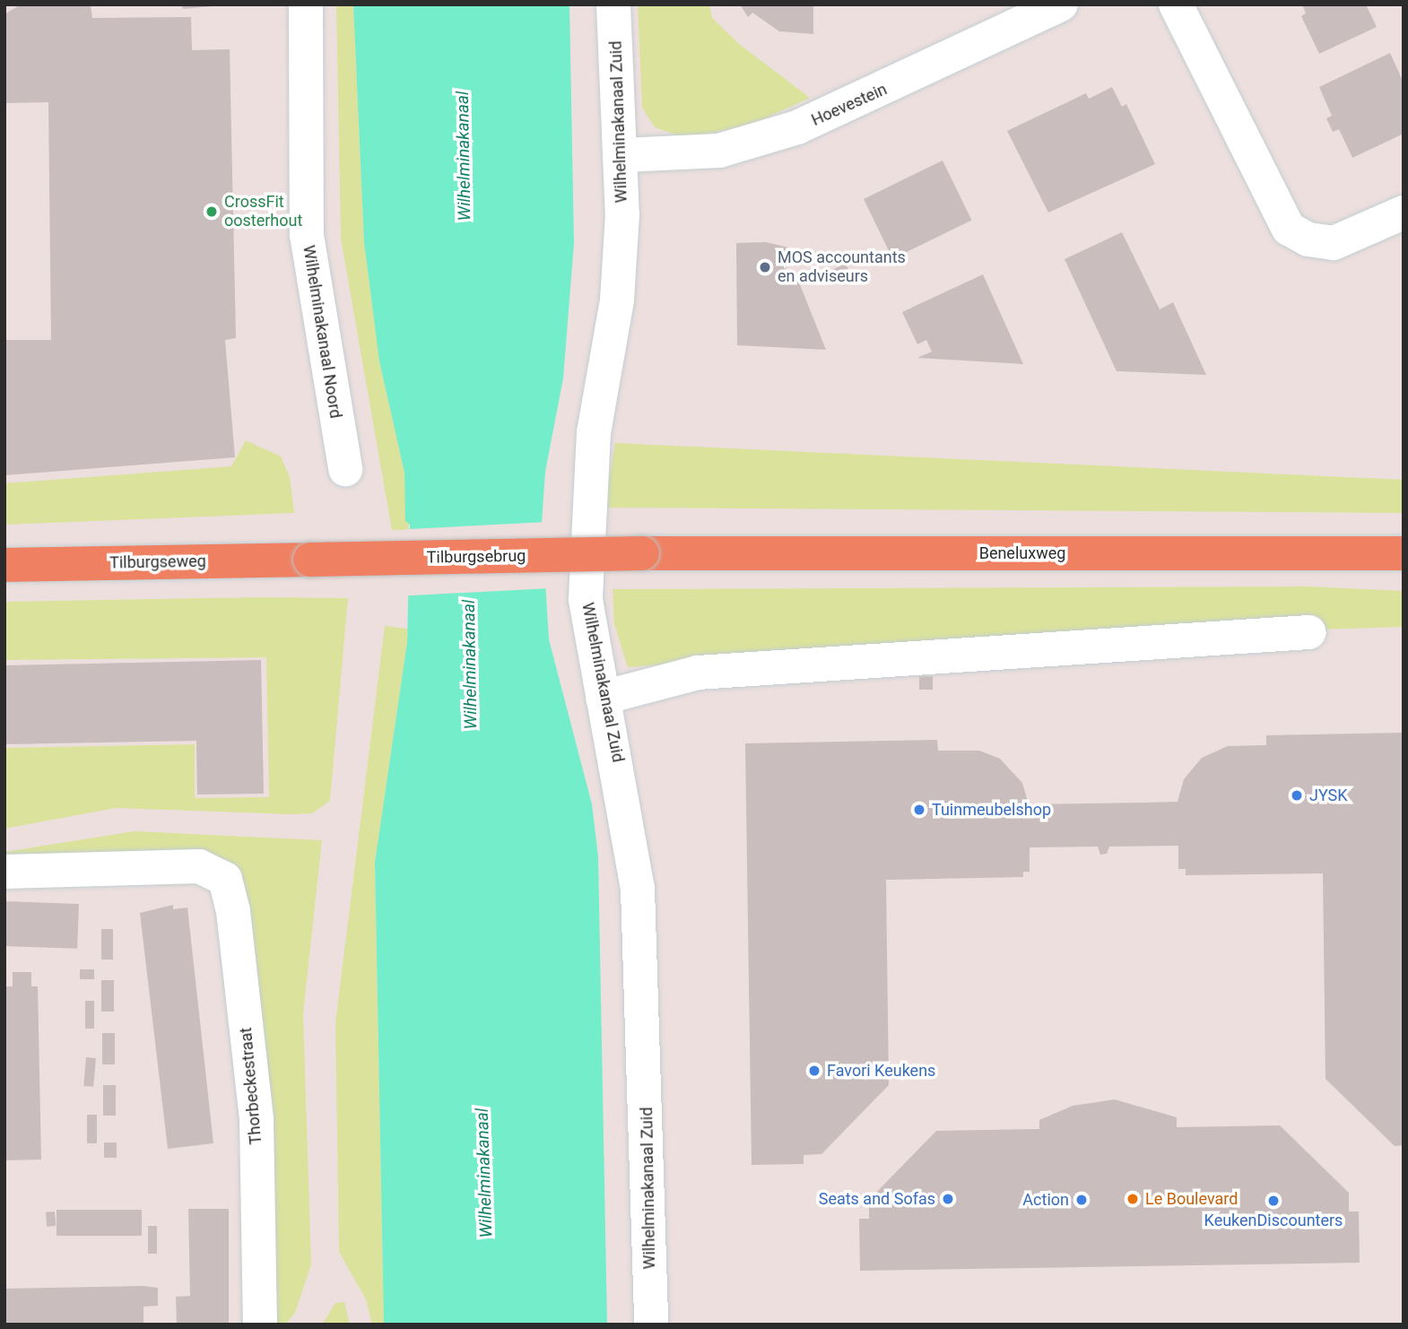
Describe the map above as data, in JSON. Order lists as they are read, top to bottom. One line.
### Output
{"streets":{"main road":["Beneluxweg","Tilburgsebrug","Tilburgseweg"],"street":["Hoevestein","Wilhelminakanaal Zuid","Wilhelminakanaal Noord","Thorbeckestraat"]},"crossings":[["Hoevestein","Wilhelminakanaal Zuid"],["Beneluxweg","Tilburgsebrug"],["Tilburgsebrug","Tilburgseweg"]],"water":["Wilhelminakanaal"],"places":["CrossFit oosterhout","MOS accountants en adviseurs","JYSK","Tuinmeubelshop","Favori Keukens","Seats and Sofas","Le Boulevard","Action","KeukenDiscounters"]}
